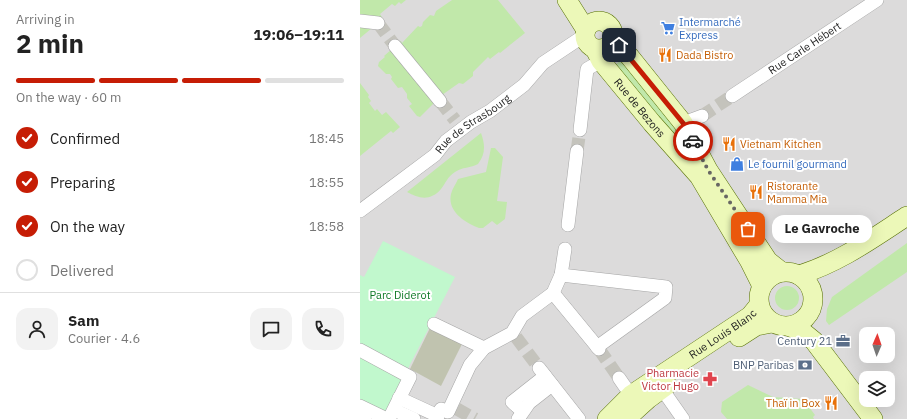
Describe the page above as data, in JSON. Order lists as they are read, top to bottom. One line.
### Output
{"streets":{"main road":["Rue de Bezons","Rue Louis Blanc"],"street":["Rue Carle Hébert","Rue de Strasbourg"]},"crossings":[["Rue de Bezons","Rue de Strasbourg"],["Rue de Bezons","Rue Louis Blanc"]],"parks":["Parc Diderot"],"places":{"supermarket":["Intermarché Express"],"restaurant":["Dada Bistro","Vietnam Kitchen","Ristorante Mamma Mia","Thaï in Box"],"shop":["Le fournil gourmand"],"other":["Le Gavroche"],"office":["Century 21"],"bank":["BNP Paribas"],"pharmacy":["Pharmacie Victor Hugo"]},"north":"top","page":{"heading":["2 min","Arriving in","19:06–19:11"],"panel":["Sam","Courier · 4.6"],"bar":"On the way · 60 m","list":[["Confirmed","18:45"],["Preparing","18:55"],["On the way","18:58"],"Delivered"],"bubble":"Le Gavroche"}}
